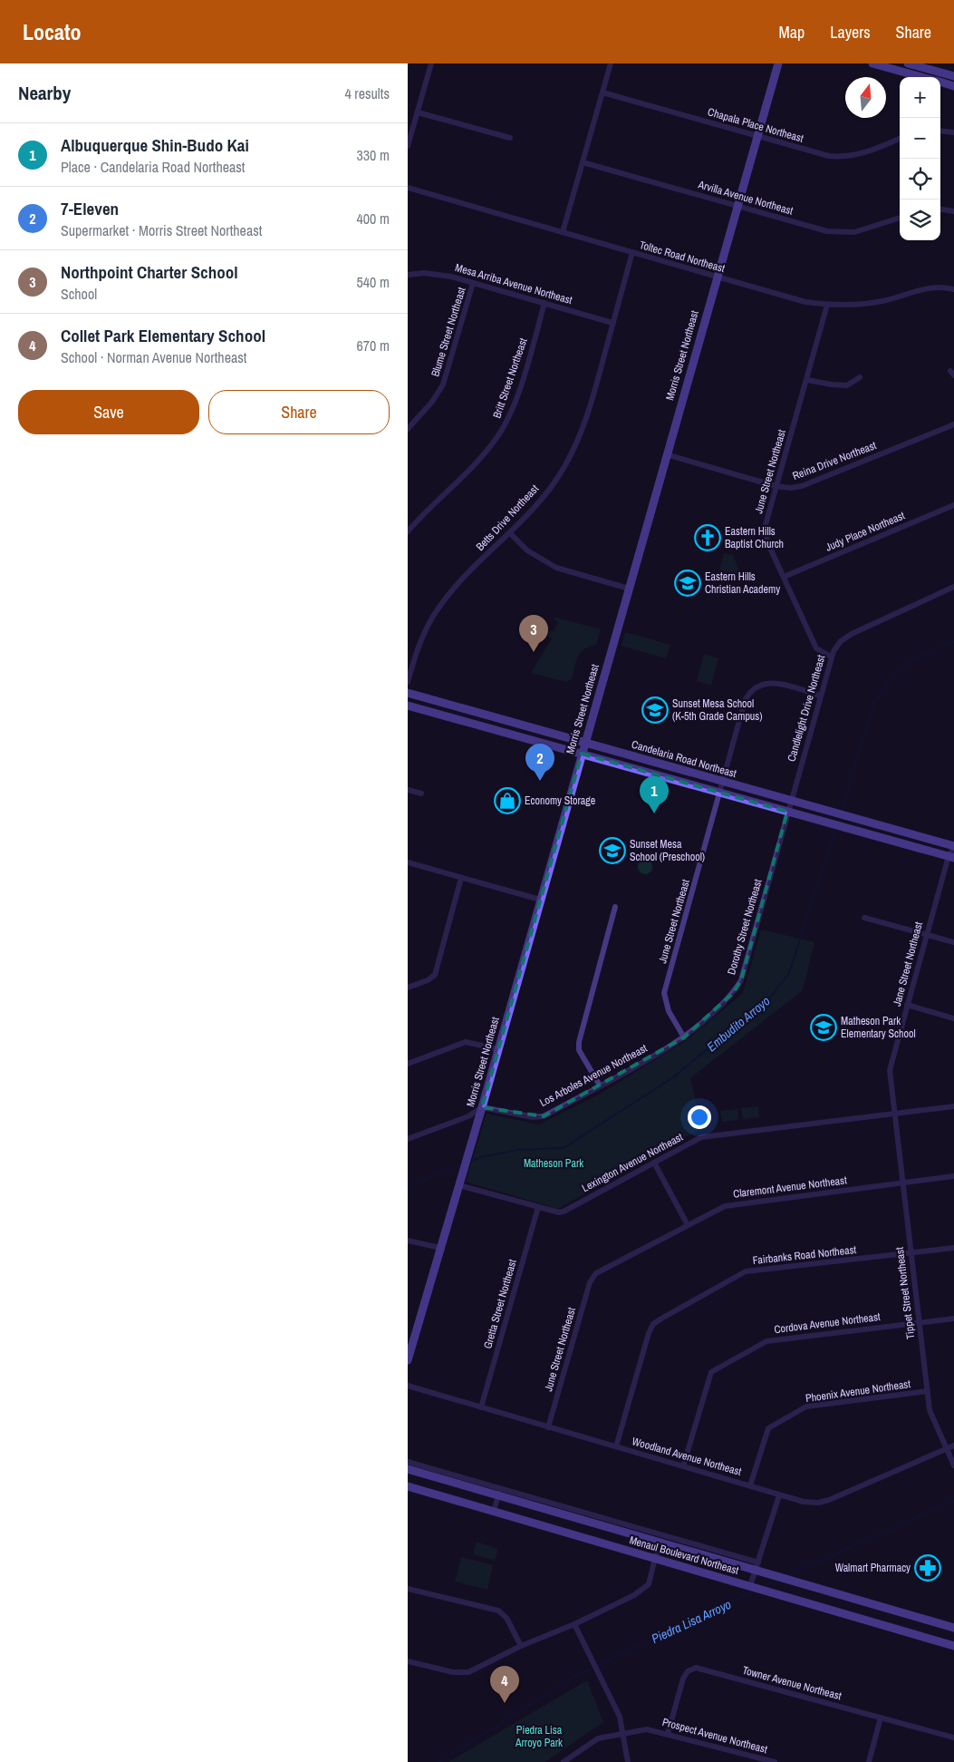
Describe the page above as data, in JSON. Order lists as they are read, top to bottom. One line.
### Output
{"streets":{"main road":["Morris Street Northeast","Candelaria Road Northeast","Menaul Boulevard Northeast"],"street":["Chapala Place Northeast","Arvilla Avenue Northeast","Toltec Road Northeast","Mesa Arriba Avenue Northeast","Blume Street Northeast","Britt Street Northeast","Reina Drive Northeast","June Street Northeast","Betts Drive Northeast","Judy Place Northeast","Candlelight Drive Northeast","Dorothy Street Northeast","Jane Street Northeast","Los Arboles Avenue Northeast","Lexington Avenue Northeast","Claremont Avenue Northeast","Fairbanks Road Northeast","Tippet Street Northeast","Gretta Street Northeast","Cordova Avenue Northeast","Phoenix Avenue Northeast","Woodland Avenue Northeast","Towner Avenue Northeast","Prospect Avenue Northeast"]},"crossings":[["Chapala Place Northeast","Morris Street Northeast"],["Arvilla Avenue Northeast","Morris Street Northeast"],["Toltec Road Northeast","Morris Street Northeast"],["Toltec Road Northeast","June Street Northeast"],["Toltec Road Northeast","Betts Drive Northeast"],["Mesa Arriba Avenue Northeast","Blume Street Northeast"],["Mesa Arriba Avenue Northeast","Britt Street Northeast"],["Mesa Arriba Avenue Northeast","Betts Drive Northeast"],["Morris Street Northeast","Reina Drive Northeast"],["Morris Street Northeast","Candelaria Road Northeast"],["Morris Street Northeast","Los Arboles Avenue Northeast"],["Morris Street Northeast","Lexington Avenue Northeast"],["Reina Drive Northeast","June Street Northeast"],["June Street Northeast","Judy Place Northeast"],["June Street Northeast","Candlelight Drive Northeast"],["June Street Northeast","Candelaria Road Northeast"],["June Street Northeast","Dorothy Street Northeast"],["June Street Northeast","Los Arboles Avenue Northeast"],["June Street Northeast","Claremont Avenue Northeast"],["June Street Northeast","Woodland Avenue Northeast"],["Candlelight Drive Northeast","Candelaria Road Northeast"],["Candlelight Drive Northeast","Dorothy Street Northeast"],["Candelaria Road Northeast","Dorothy Street Northeast"],["Candelaria Road Northeast","Jane Street Northeast"],["Dorothy Street Northeast","Los Arboles Avenue Northeast"],["Jane Street Northeast","Lexington Avenue Northeast"],["Jane Street Northeast","Tippet Street Northeast"],["Lexington Avenue Northeast","Tippet Street Northeast"],["Lexington Avenue Northeast","Gretta Street Northeast"],["Claremont Avenue Northeast","Tippet Street Northeast"],["Fairbanks Road Northeast","Tippet Street Northeast"],["Fairbanks Road Northeast","Woodland Avenue Northeast"],["Tippet Street Northeast","Cordova Avenue Northeast"],["Tippet Street Northeast","Phoenix Avenue Northeast"],["Tippet Street Northeast","Woodland Avenue Northeast"],["Gretta Street Northeast","Woodland Avenue Northeast"],["Cordova Avenue Northeast","Woodland Avenue Northeast"],["Phoenix Avenue Northeast","Woodland Avenue Northeast"],["Towner Avenue Northeast","Prospect Avenue Northeast"]],"water":["Embudito Arroyo","Piedra Lisa Arroyo"],"parks":["Matheson Park","Piedra Lisa Arroyo Park"],"places":{"church":["Eastern Hills Baptist Church"],"school or university":["Eastern Hills Christian Academy","Sunset Mesa School (K-5th Grade Campus)","Sunset Mesa School (Preschool)","Matheson Park Elementary School"],"shop":["Economy Storage"],"pharmacy":["Walmart Pharmacy"]},"north":"top","page":{"header":"Locato","nav":["Map","Layers","Share"],"heading":["Nearby","4 results"],"map_buttons":["+","−"],"list":[{"mark":"1","name":"Albuquerque Shin-Budo Kai","note":"Place · Candelaria Road Northeast","value":"330 m"},{"mark":"2","name":"7-Eleven","note":"Supermarket · Morris Street Northeast","value":"400 m"},{"mark":"3","name":"Northpoint Charter School","note":"School","value":"540 m"},{"mark":"4","name":"Collet Park Elementary School","note":"School · Norman Avenue Northeast","value":"670 m"}],"buttons":["Save","Share"],"pins":["3","2","1","4"]}}
